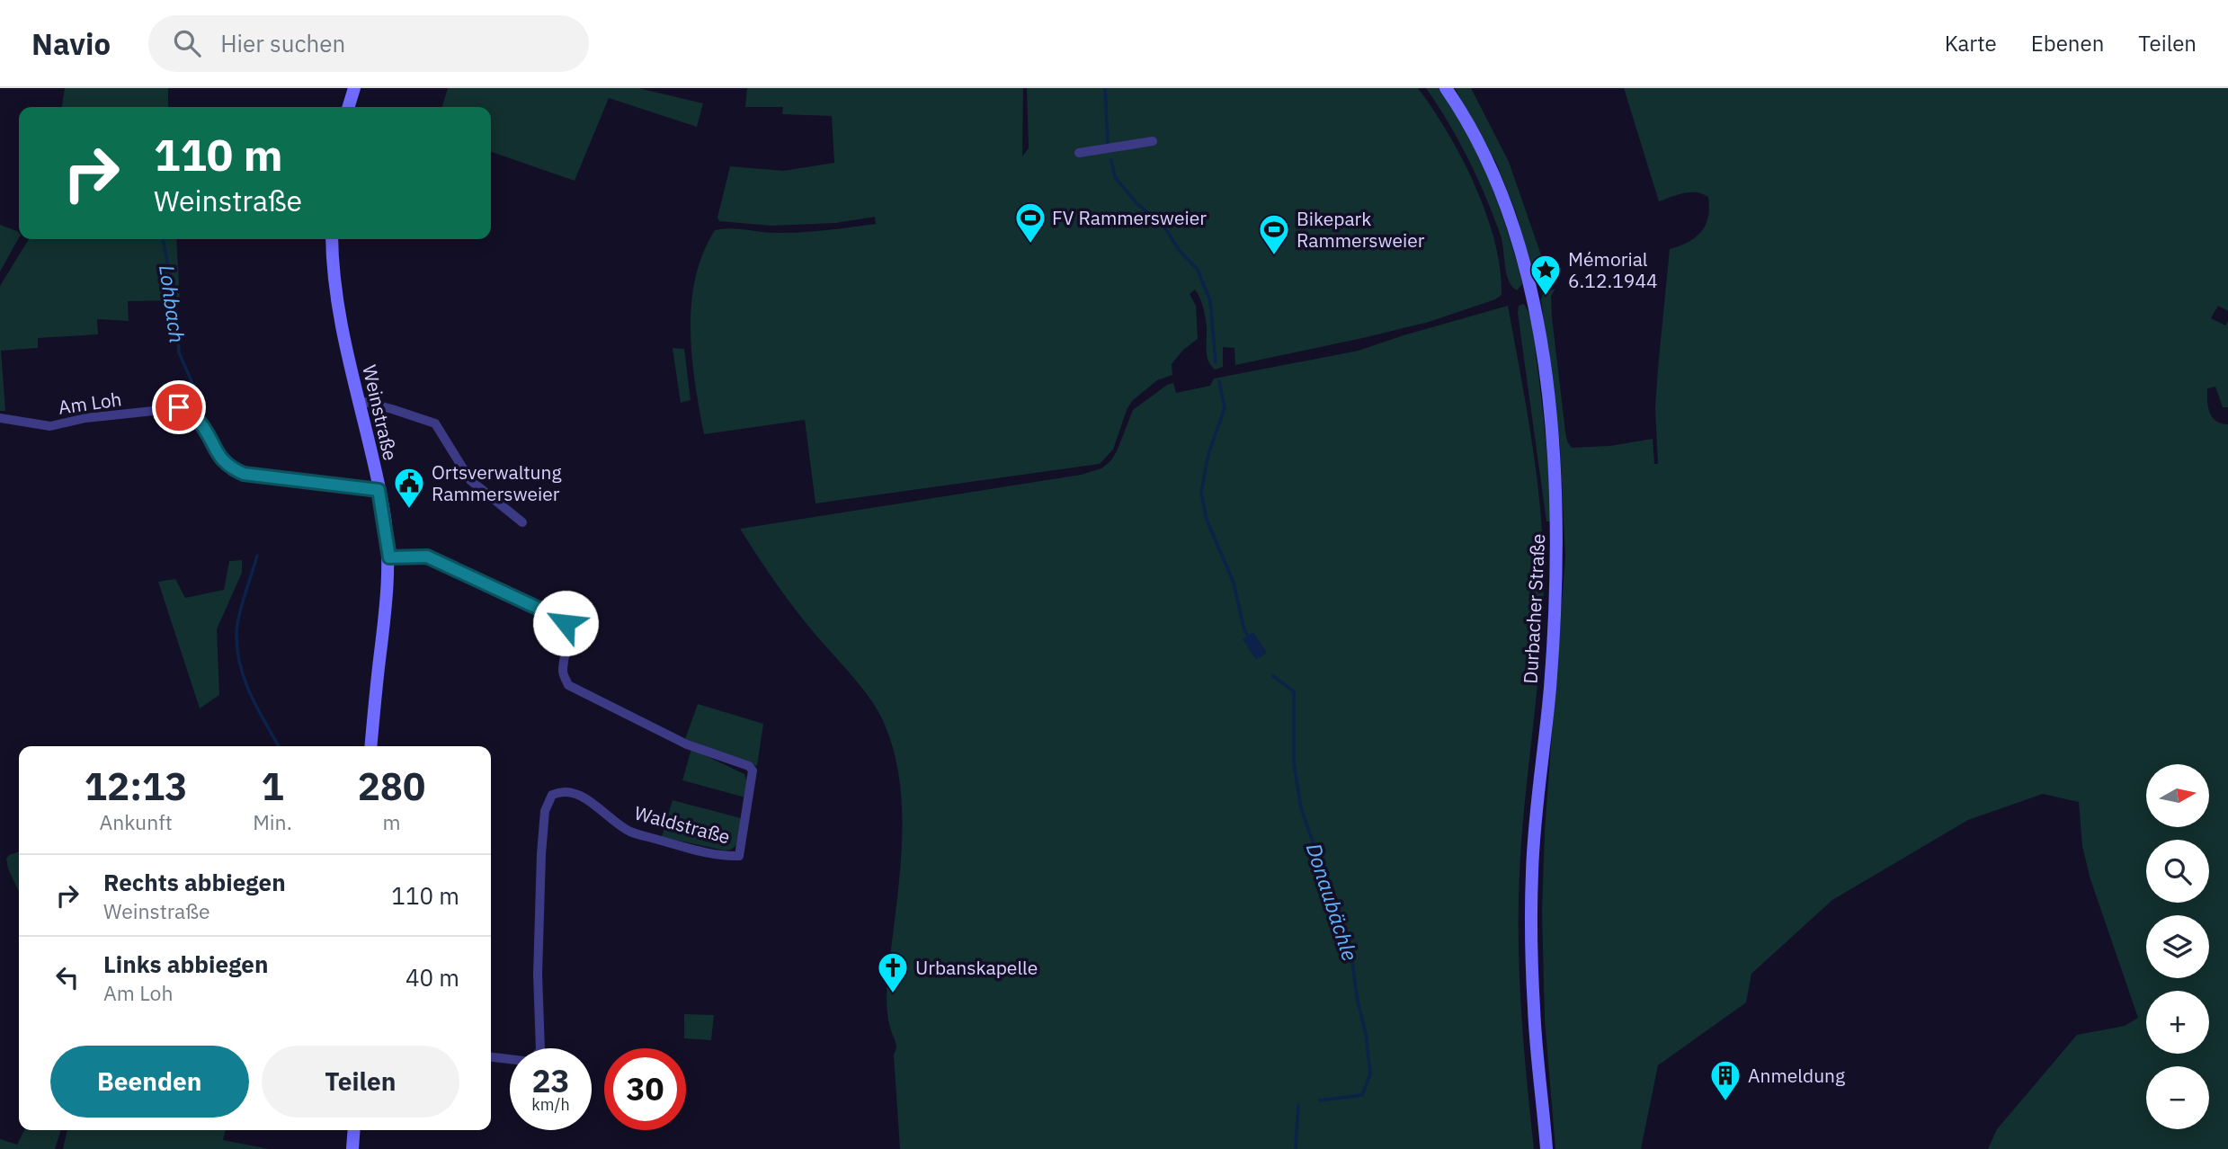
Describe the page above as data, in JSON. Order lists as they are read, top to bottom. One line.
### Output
{"streets":{"street":["Am Loh","Weinstraße","Durbacher Straße","Waldstraße"]},"crossings":[["Am Loh","Weinstraße"],["Weinstraße","Waldstraße"]],"water":["Lohbach","Donaubächle"],"places":{"sports":["FV Rammersweier","Bikepark Rammersweier"],"place":["Mémorial 6.12.1944"],"public building":["Ortsverwaltung Rammersweier"],"church":["Urbanskapelle"],"building":["Anmeldung"]},"north":"right","page":{"header":"Navio","search":"Hier suchen","nav":["Karte","Ebenen","Teilen"],"turn":["110 m","Weinstraße"],"eta":["12:13","Ankunft","1","Min.","280","m"],"map_buttons":["+","−"],"list":[{"name":"Rechts abbiegen","note":"Weinstraße","value":"110 m"},{"name":"Links abbiegen","note":"Am Loh","value":"40 m"}],"buttons":["Beenden","Teilen"],"speed":"23 km/h","limit":"30"}}
